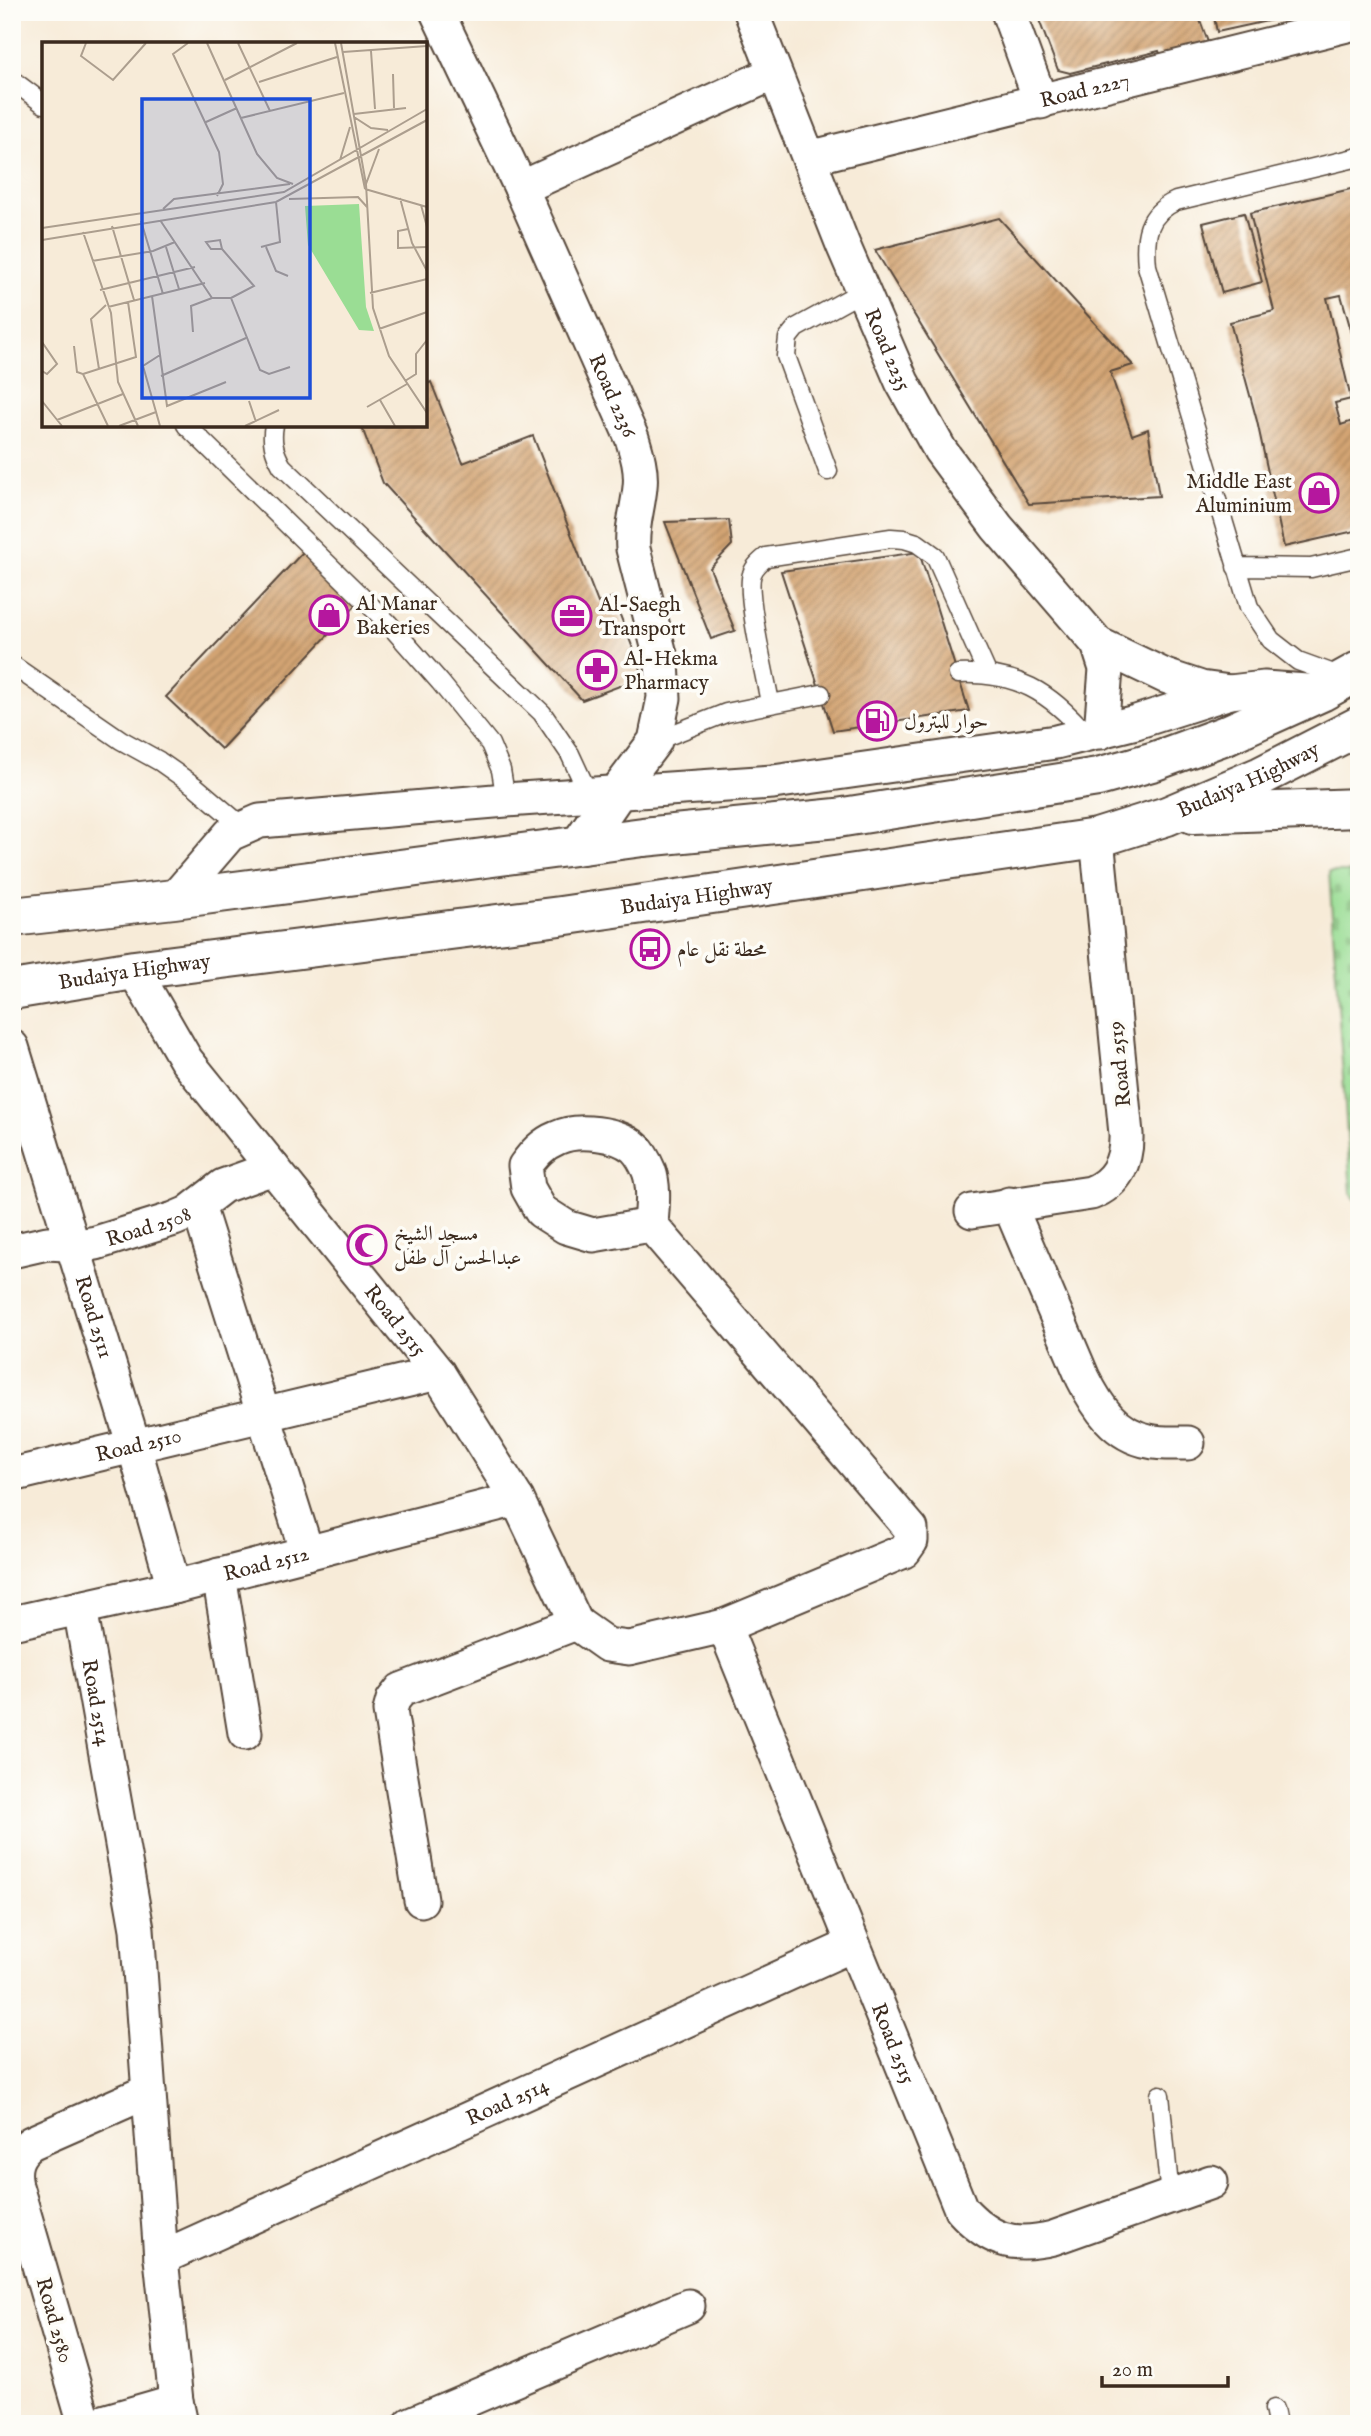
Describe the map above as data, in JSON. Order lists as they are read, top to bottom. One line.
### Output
{"streets":{"main road":["Budaiya Highway"],"street":["Road 2227","Road 2235","Road 2236","Road 2519","Road 2508","Road 2511","Road 2515","Road 2510","Road 2512","Road 2514","Road 2580"]},"crossings":[["Road 2227","Road 2235"],["Budaiya Highway","Road 2519"],["Budaiya Highway","Road 2515"],["Road 2508","Road 2511"],["Road 2508","Road 2515"],["Road 2511","Road 2510"],["Road 2511","Road 2512"],["Road 2515","Road 2510"],["Road 2515","Road 2512"],["Road 2515","Road 2514"],["Road 2512","Road 2514"],["Road 2514","Road 2580"]],"places":{"shop":["Middle East Aluminium","Al Manar Bakeries"],"office":["Al-Saegh Transport"],"pharmacy":["Al-Hekma Pharmacy"],"fuel station":["حوار للبترول"],"bus stop":["محطة نقل عام"],"mosque":["مسجد الشيخ عبدالحسن آل طفل"]},"scale_bar":"20 m"}
